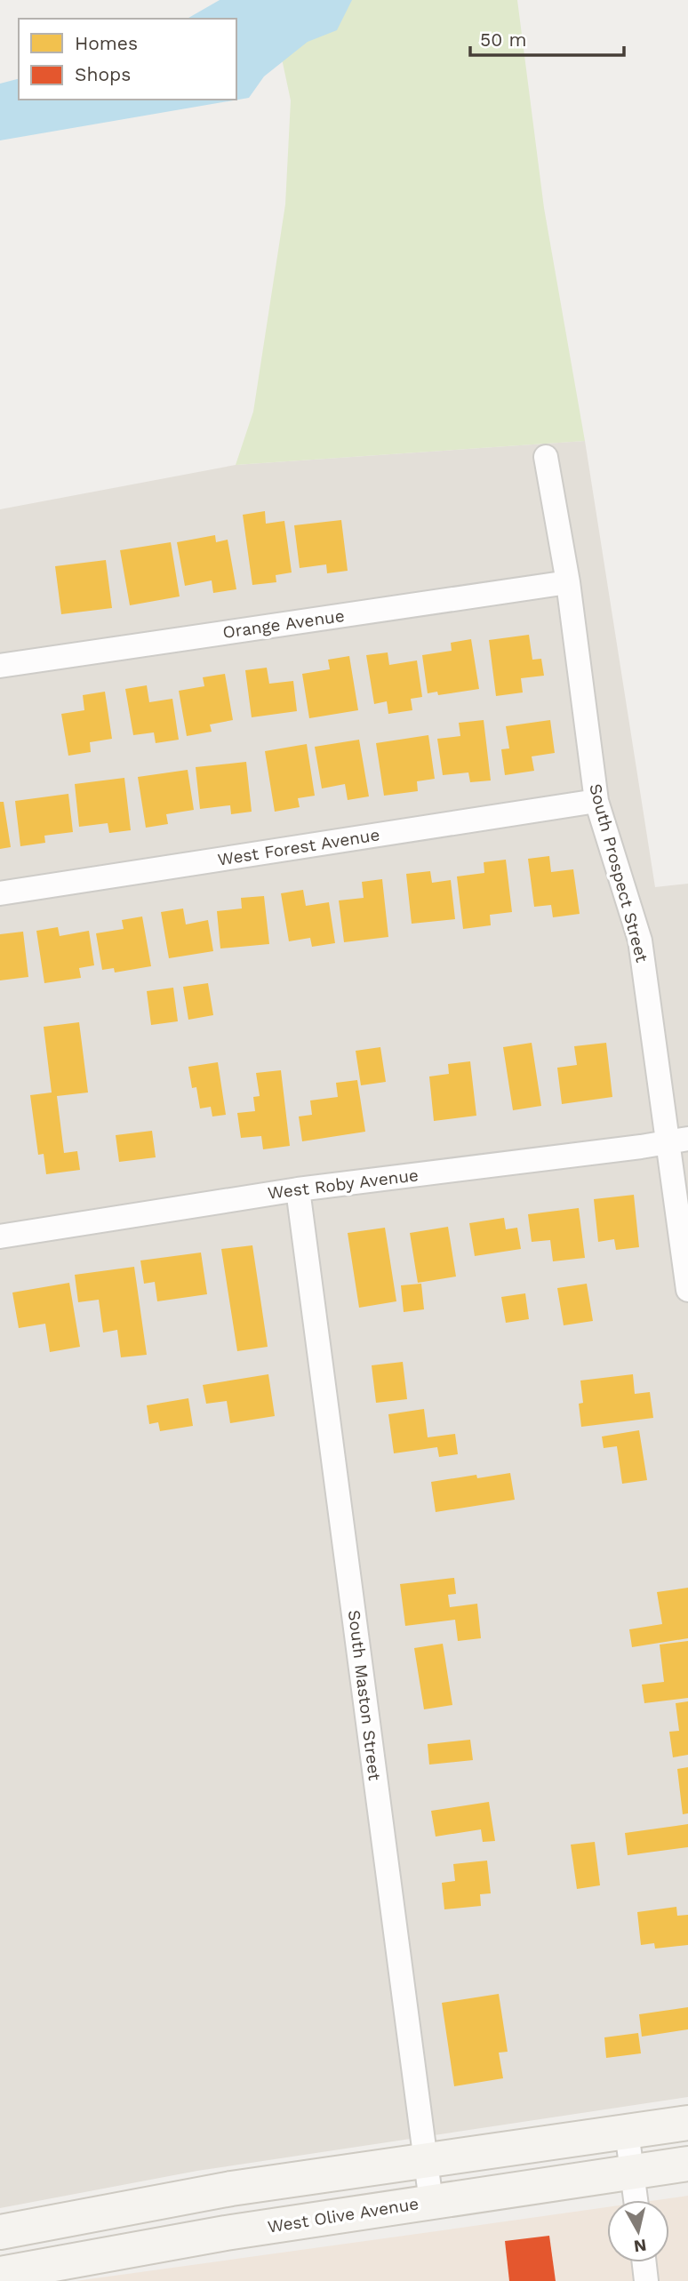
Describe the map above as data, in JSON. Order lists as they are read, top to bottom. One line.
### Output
{"streets":{"main road":["West Olive Avenue"],"street":["Orange Avenue","West Forest Avenue","South Prospect Street","West Roby Avenue","South Maston Street"]},"crossings":[["Orange Avenue","South Prospect Street"],["West Forest Avenue","South Prospect Street"],["South Prospect Street","West Roby Avenue"],["West Roby Avenue","South Maston Street"],["South Maston Street","West Olive Avenue"]],"legend":["Homes","Shops"],"scale_bar":"50 m","north":"bottom"}
